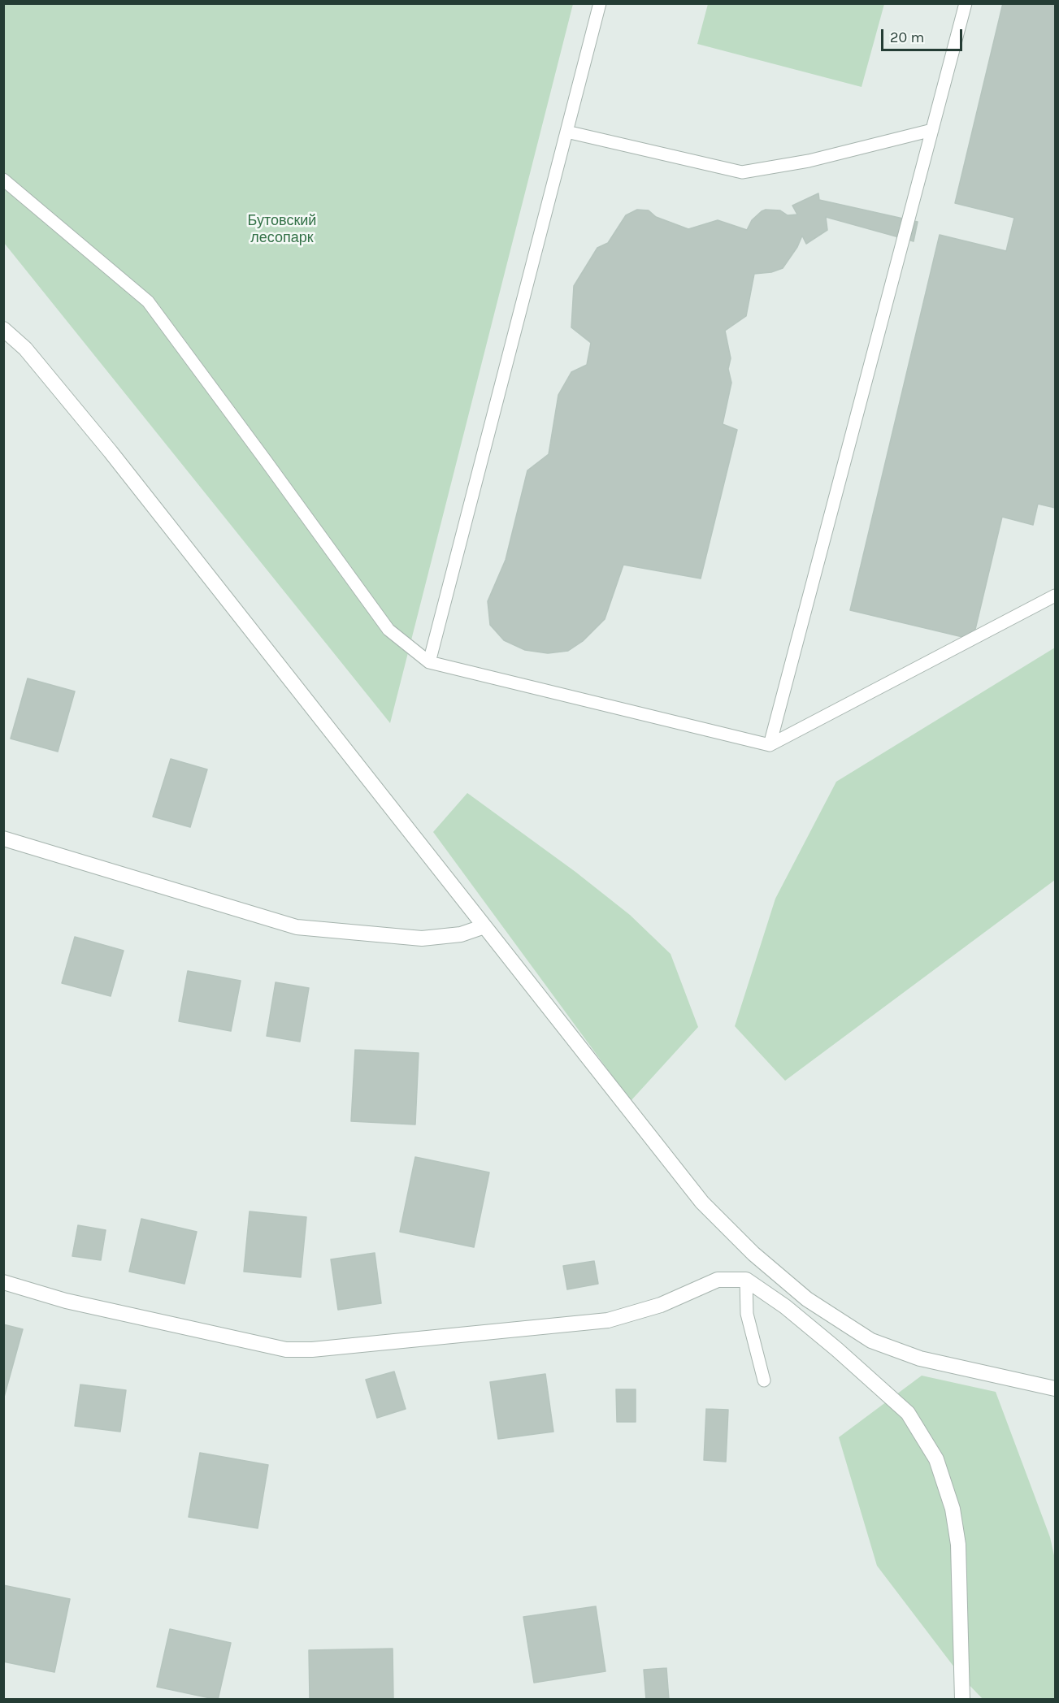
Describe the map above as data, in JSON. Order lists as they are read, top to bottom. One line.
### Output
{"parks":["Бутовский лесопарк"],"scale_bar":"20 m"}
